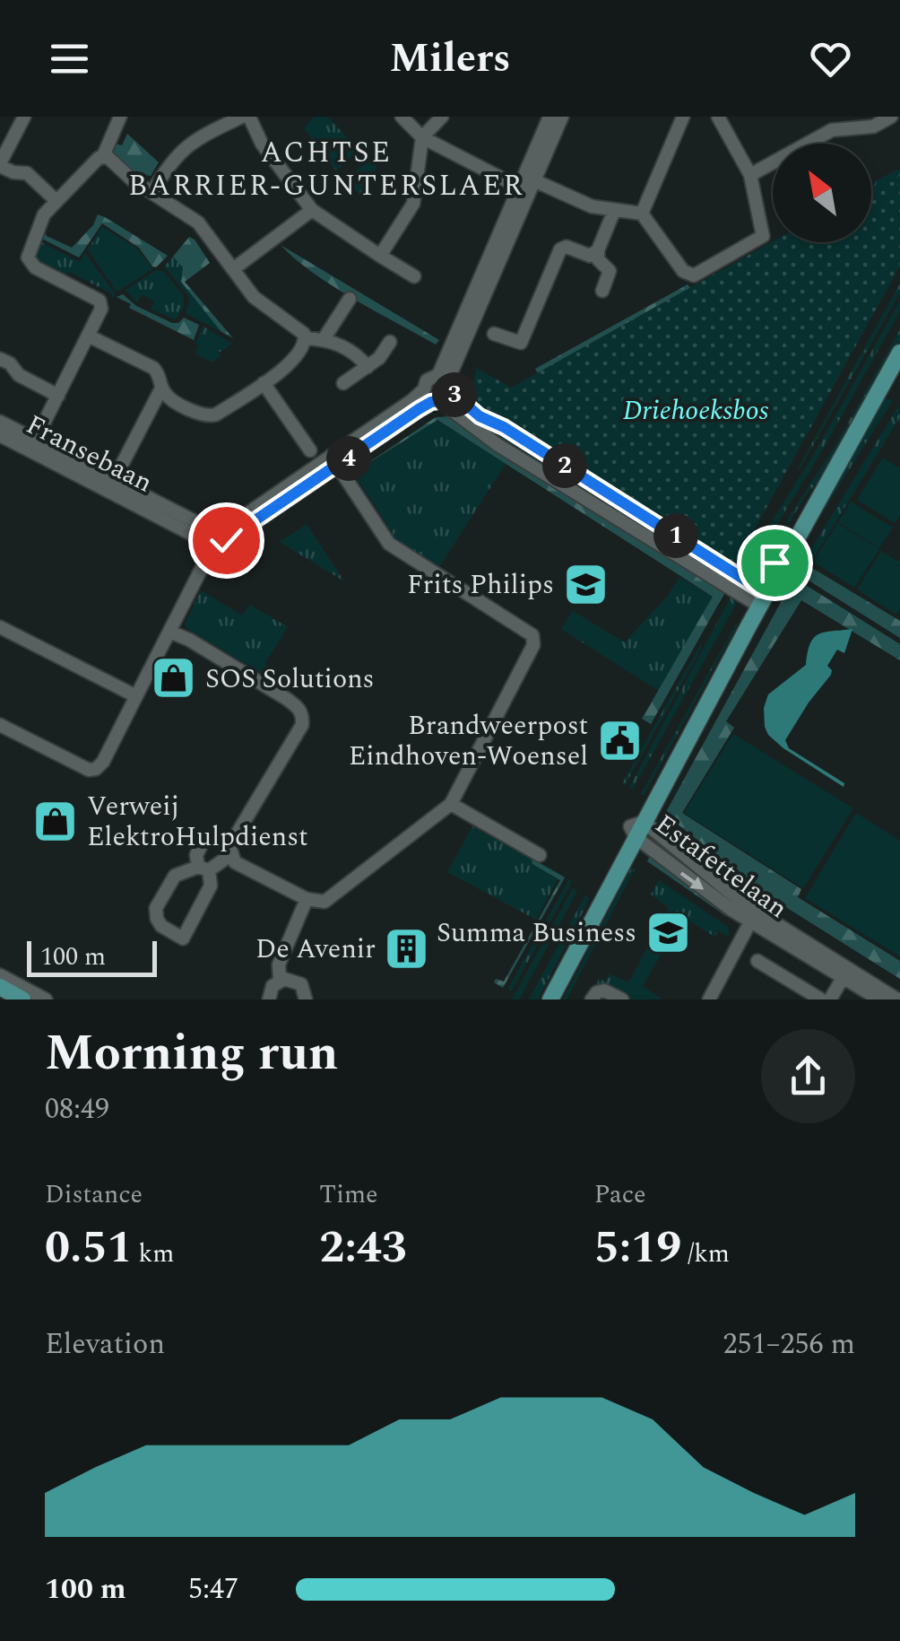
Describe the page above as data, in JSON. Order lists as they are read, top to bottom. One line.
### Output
{"streets":{"street":["Fransebaan","Estafettelaan"]},"districts":["ACHTSE BARRIER-GUNTERSLAER"],"parks":["Driehoeksbos"],"places":{"school or university":["Frits Philips","Summa Business"],"shop":["SOS Solutions","Verweij ElektroHulpdienst"],"public building":["Brandweerpost Eindhoven-Woensel"],"building":["De Avenir"]},"scale_bar":"100 m","north":"top left","page":{"header":"Milers","pins":["3","4","2","1"],"scale":"100 m","heading":["Morning run","08:49"],"stats":[["Distance","0.51 km"],["Time","2:43"],["Pace","5:19 /km"]],"chart":["Elevation","251–256 m"],"list":[{"name":"100 m","note":"5:47"}]}}
